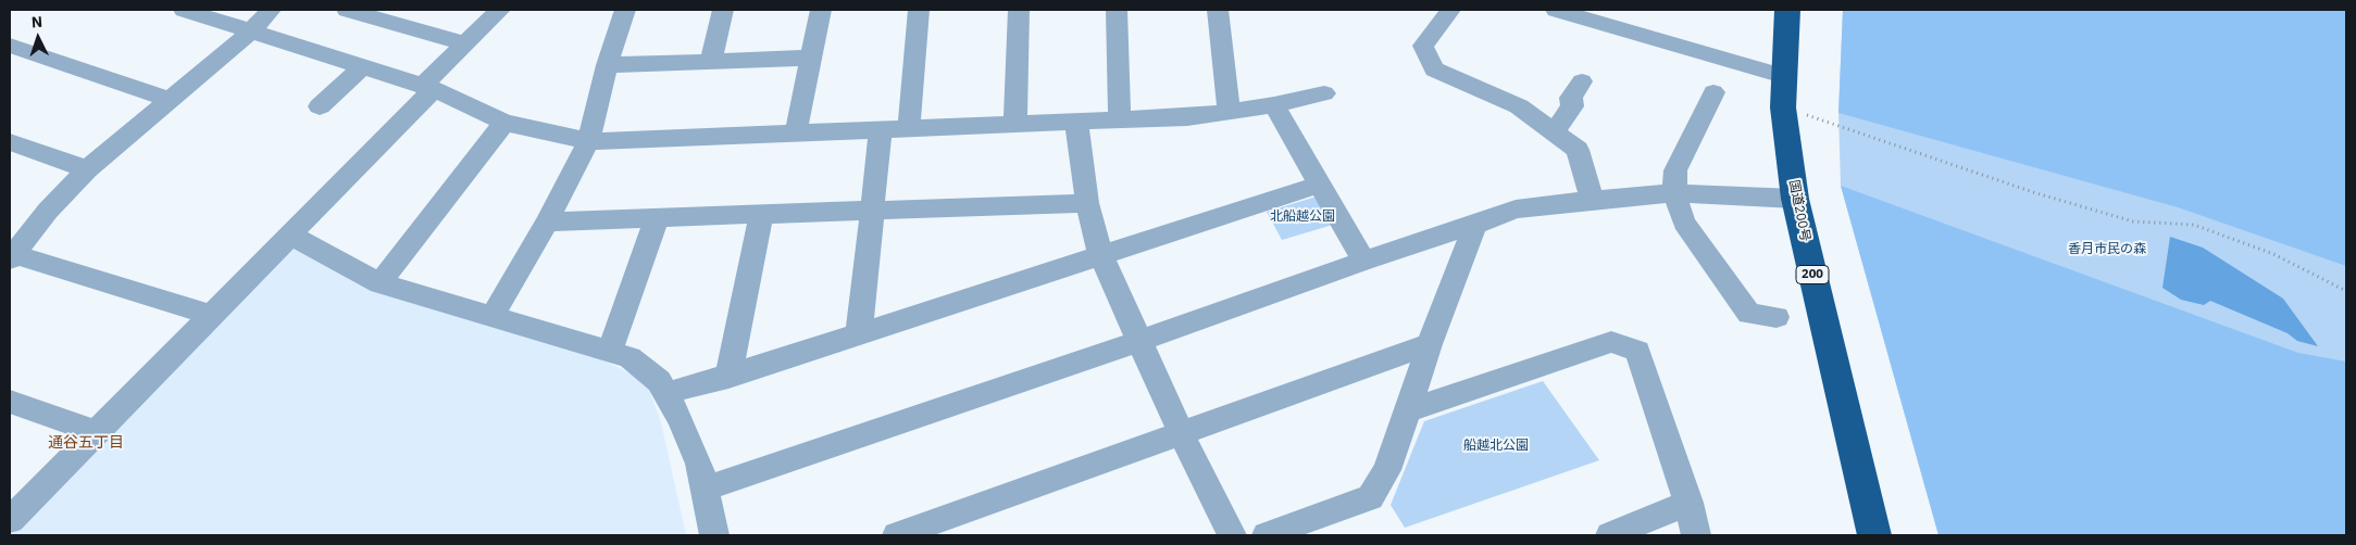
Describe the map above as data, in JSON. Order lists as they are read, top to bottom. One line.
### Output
{"streets":{"highway":["国道200号","200"]},"districts":["通谷五丁目"],"parks":["北船越公園","香月市民の森","船越北公園"],"north":"top"}
